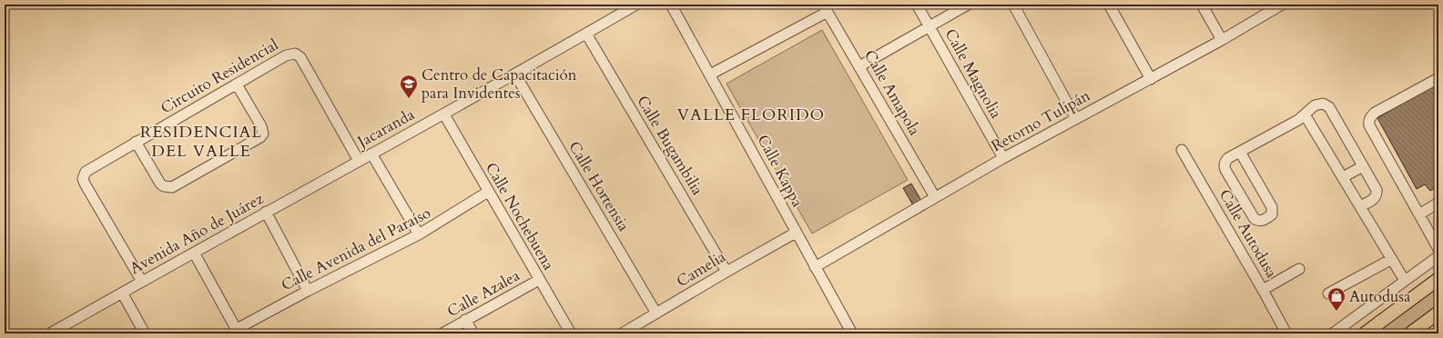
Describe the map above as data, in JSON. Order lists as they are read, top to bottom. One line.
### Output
{"streets":{"street":["Calle Magnolia","Circuito Residencial","Calle Amapola","Retorno Tulipán","Jacaranda","Calle Bugambilia","Calle Kappa","Calle Hortensia","Calle Nochebuena","Avenida Año de Juárez","Calle Autodusa","Calle Avenida del Paraíso","Camelia","Calle Azalea"]},"crossings":[["Calle Magnolia","Retorno Tulipán"],["Circuito Residencial","Jacaranda"],["Circuito Residencial","Avenida Año de Juárez"],["Calle Amapola","Retorno Tulipán"],["Retorno Tulipán","Calle Kappa"],["Jacaranda","Calle Bugambilia"],["Jacaranda","Calle Hortensia"],["Jacaranda","Calle Nochebuena"],["Jacaranda","Avenida Año de Juárez"],["Calle Bugambilia","Camelia"],["Calle Kappa","Camelia"],["Calle Hortensia","Camelia"],["Calle Nochebuena","Calle Avenida del Paraíso"],["Calle Nochebuena","Calle Azalea"]],"districts":["VALLE FLORIDO","RESIDENCIAL DEL VALLE"],"places":{"school or university":["Centro de Capacitación para Invidentes"],"shop":["Autodusa"]}}
